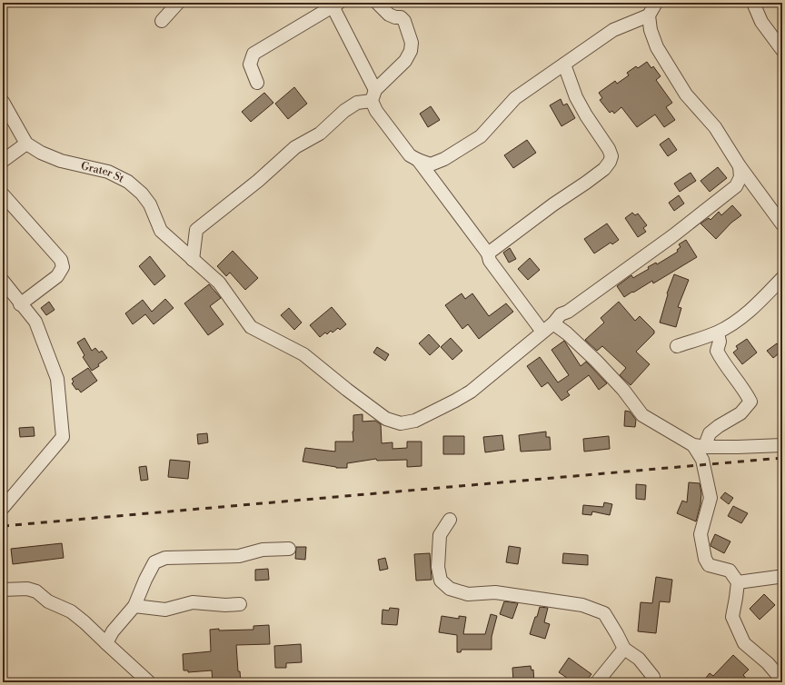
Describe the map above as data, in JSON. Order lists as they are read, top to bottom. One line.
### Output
{"streets":{"street":["Grater St"]}}
